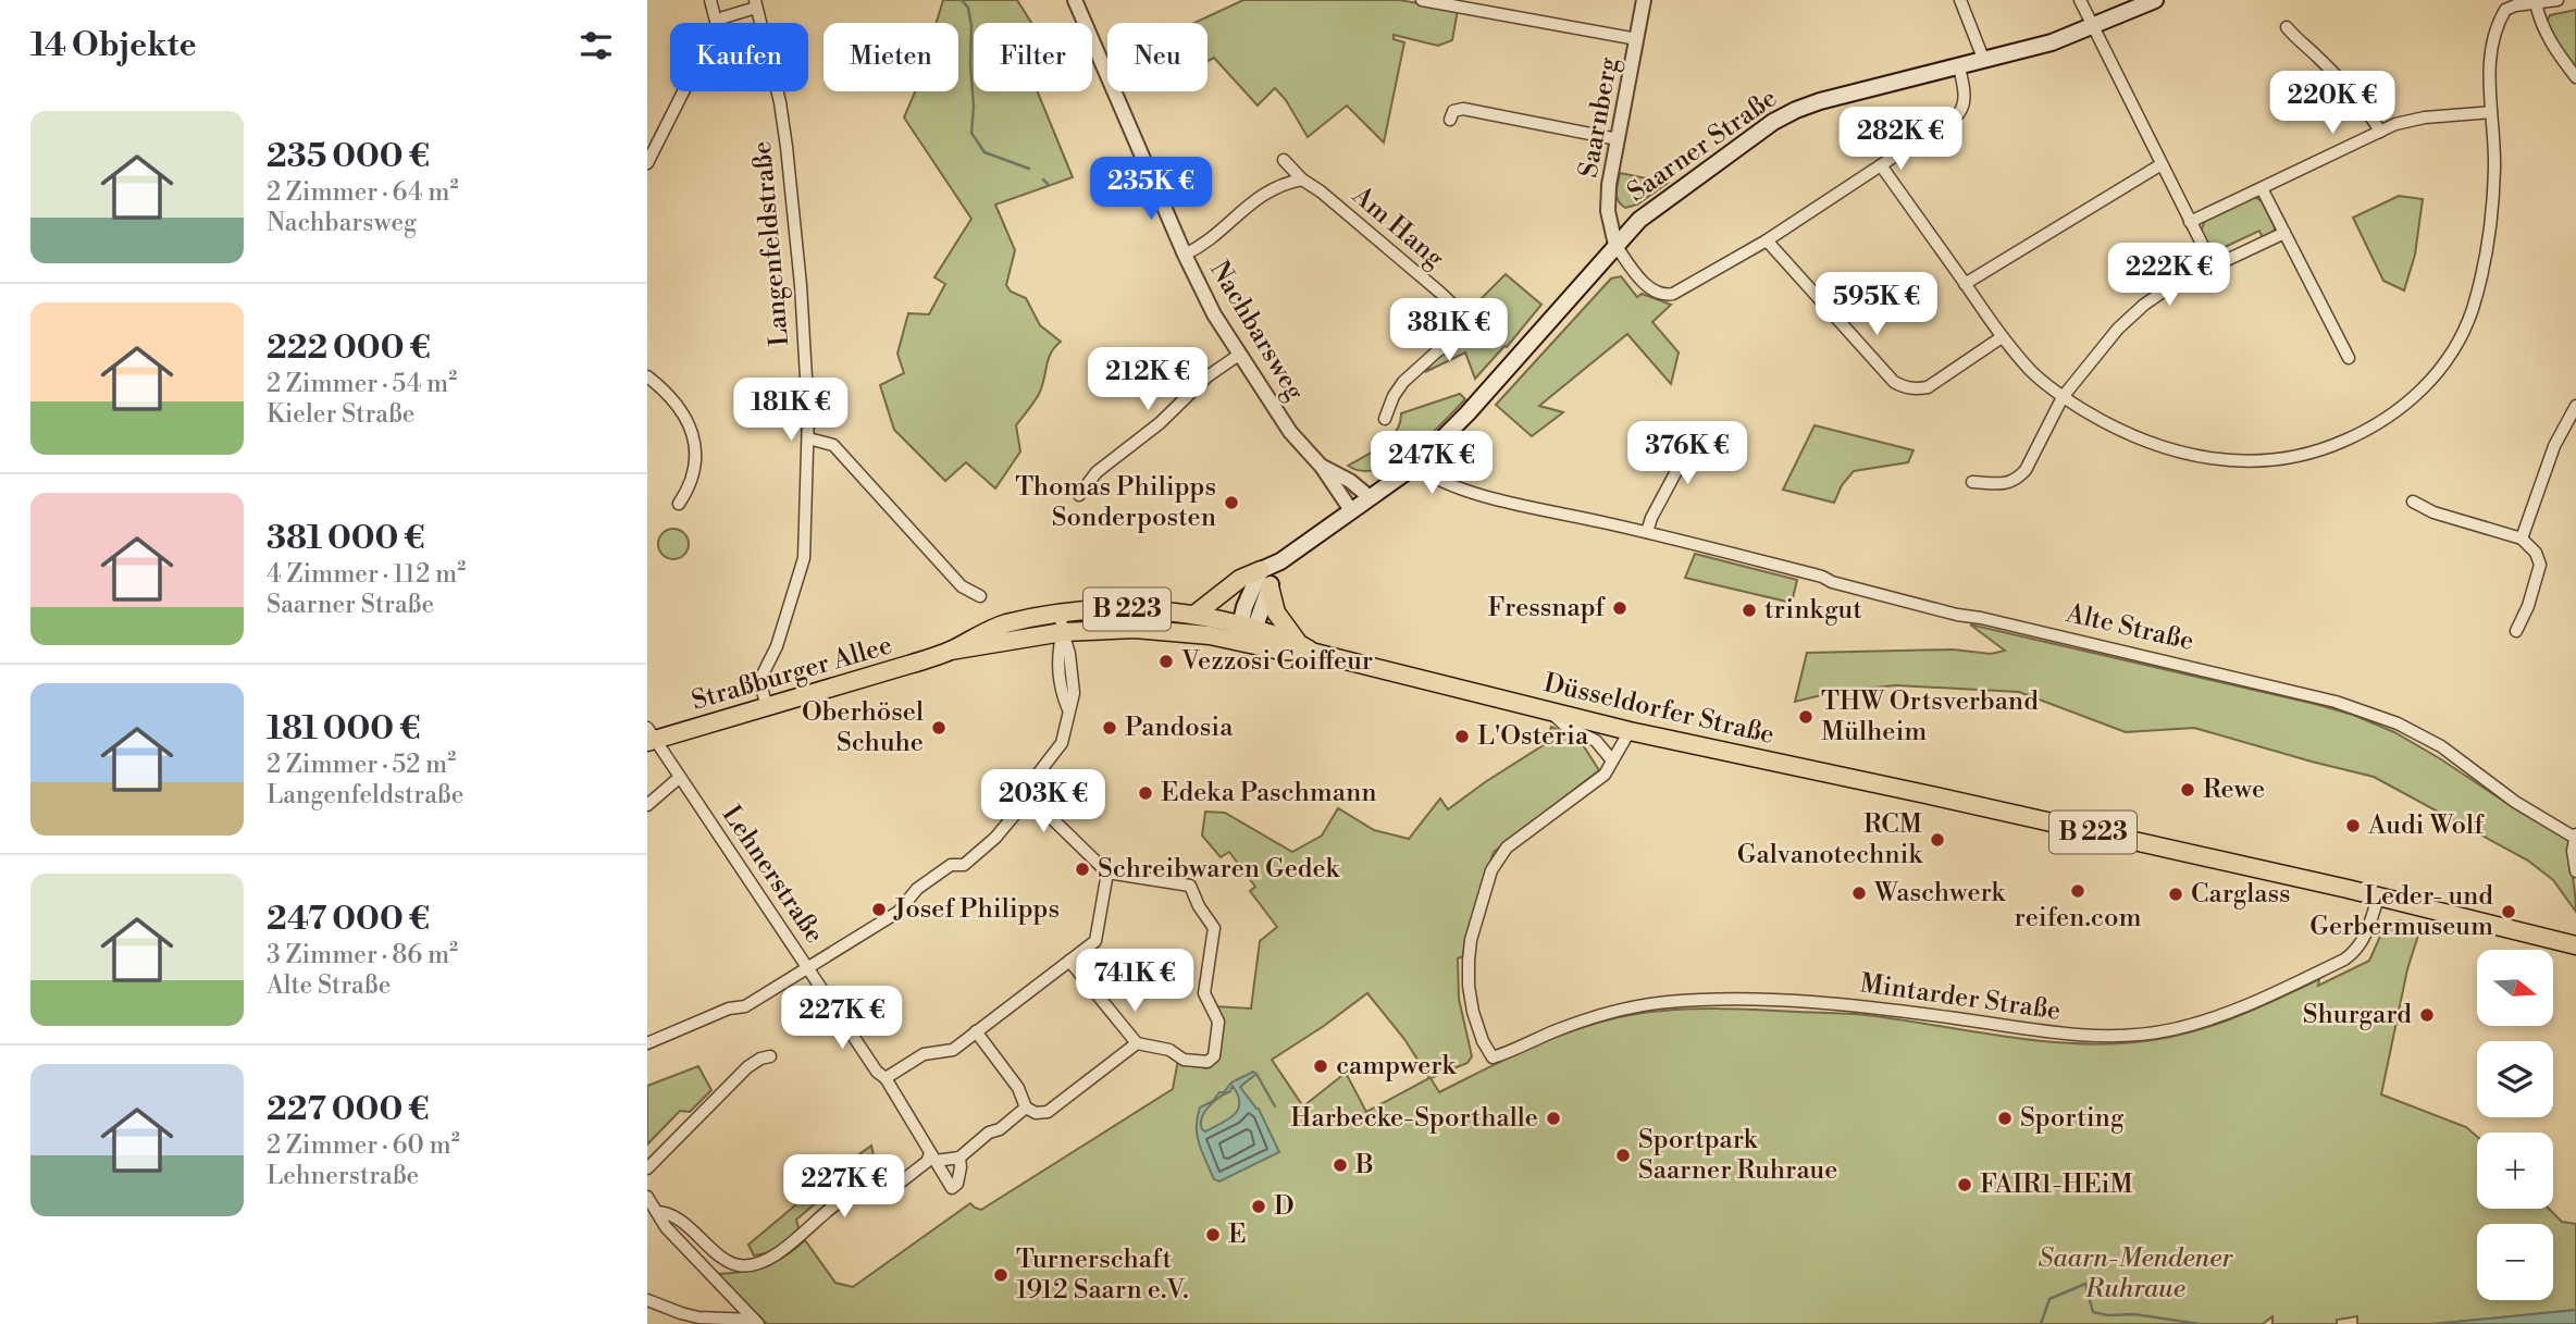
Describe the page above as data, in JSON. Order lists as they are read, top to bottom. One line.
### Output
{"streets":{"main road":["Saarner Straße","B 223","Straßburger Allee","Düsseldorfer Straße"],"street":["Saarnberg","Am Hang","Langenfeldstraße","Nachbarsweg","Alte Straße","Lehnerstraße","Mintarder Straße"]},"crossings":[["Saarnberg","Saarner Straße"],["Saarner Straße","Alte Straße"],["Langenfeldstraße","Straßburger Allee"],["Straßburger Allee","Düsseldorfer Straße"],["Straßburger Allee","Lehnerstraße"],["Düsseldorfer Straße","Mintarder Straße"]],"parks":["Saarn-Mendener Ruhraue"],"places":["Thomas Philipps Sonderposten","Fressnapf","trinkgut","Vezzosi Coiffeur","THW Ortsverband Mülheim","Oberhösel Schuhe","Pandosia","L'Osteria","Rewe","Edeka Paschmann","Audi Wolf","RCM Galvanotechnik","Schreibwaren Gedek","reifen.com","Waschwerk","Carglass","Josef Philipps","Leder- und Gerbermuseum","Shurgard","campwerk","Harbecke-Sporthalle","Sporting","Sportpark Saarner Ruhraue","B","FAIR1-HEiM","D","E","Turnerschaft 1912 Saarn e.V."],"north":"right","page":{"heading":"14 Objekte","chip":["Kaufen","Mieten","Filter","Neu"],"price":["220K €","282K €","235K €","222K €","595K €","381K €","212K €","181K €","376K €","247K €","203K €","741K €","227K €","227K €"],"list":[{"name":"235 000 €","note":"2 Zimmer · 64 m² · Nachbarsweg"},{"name":"222 000 €","note":"2 Zimmer · 54 m² · Kieler Straße"},{"name":"381 000 €","note":"4 Zimmer · 112 m² · Saarner Straße"},{"name":"181 000 €","note":"2 Zimmer · 52 m² · Langenfeldstraße"},{"name":"247 000 €","note":"3 Zimmer · 86 m² · Alte Straße"},{"name":"227 000 €","note":"2 Zimmer · 60 m² · Lehnerstraße"}],"map_buttons":["+","−"]}}
